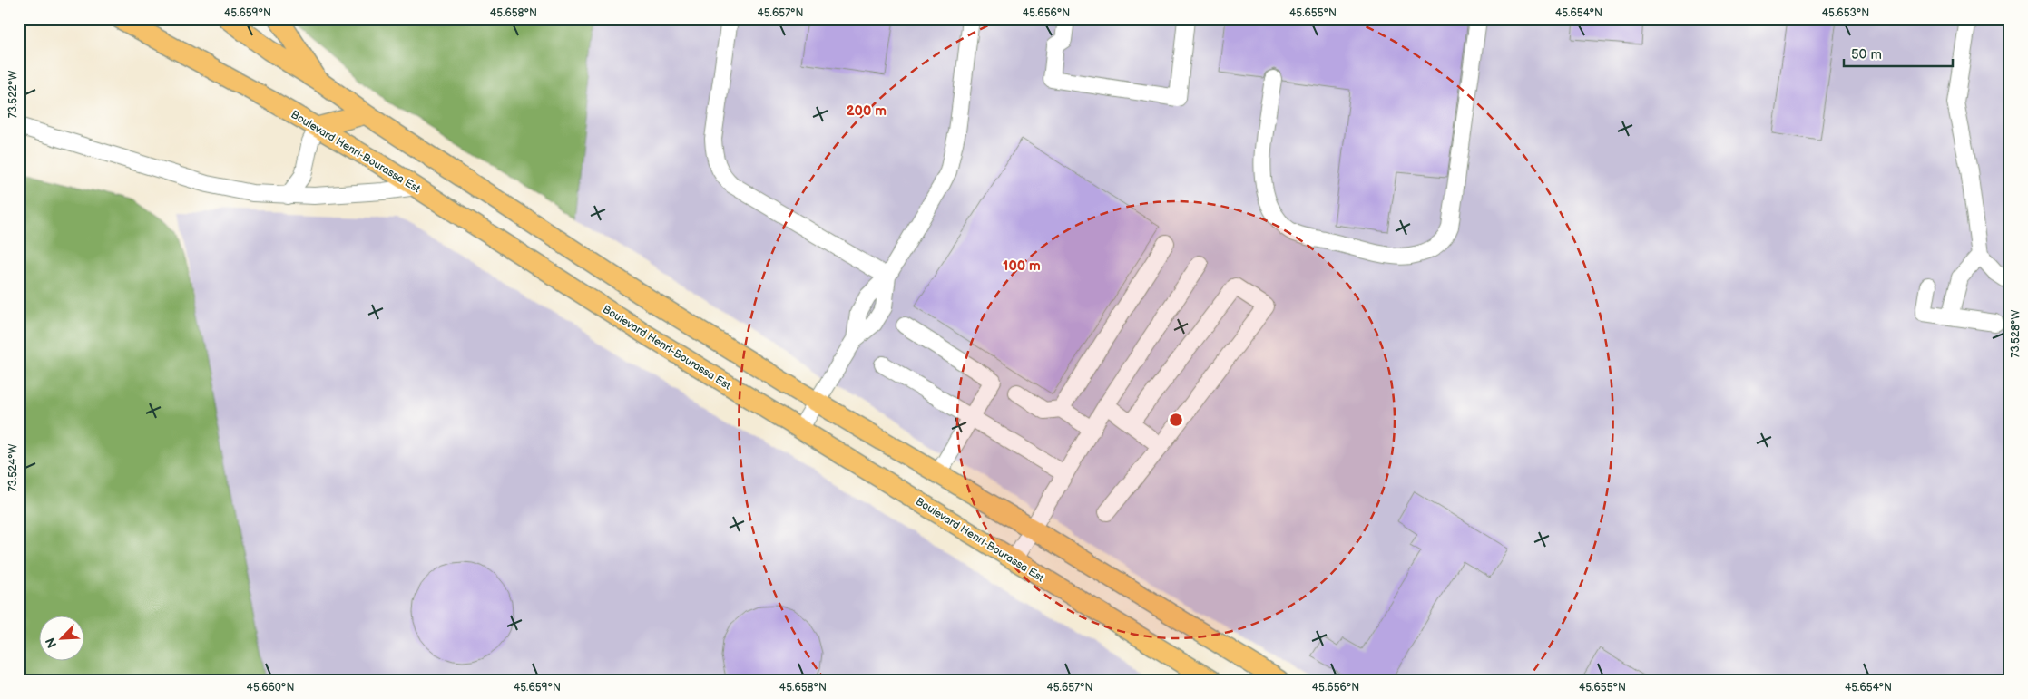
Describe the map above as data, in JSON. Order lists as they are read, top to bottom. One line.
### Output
{"streets":{"main road":["Boulevard Henri-Bourassa Est"]},"scale_bar":"50 m","north":"bottom left","coordinates":["45.659°N","45.658°N","45.657°N","45.656°N","45.655°N","45.654°N","45.653°N","73.522°W","73.528°W","73.524°W","45.660°N"],"rings":["200 m","100 m"]}
